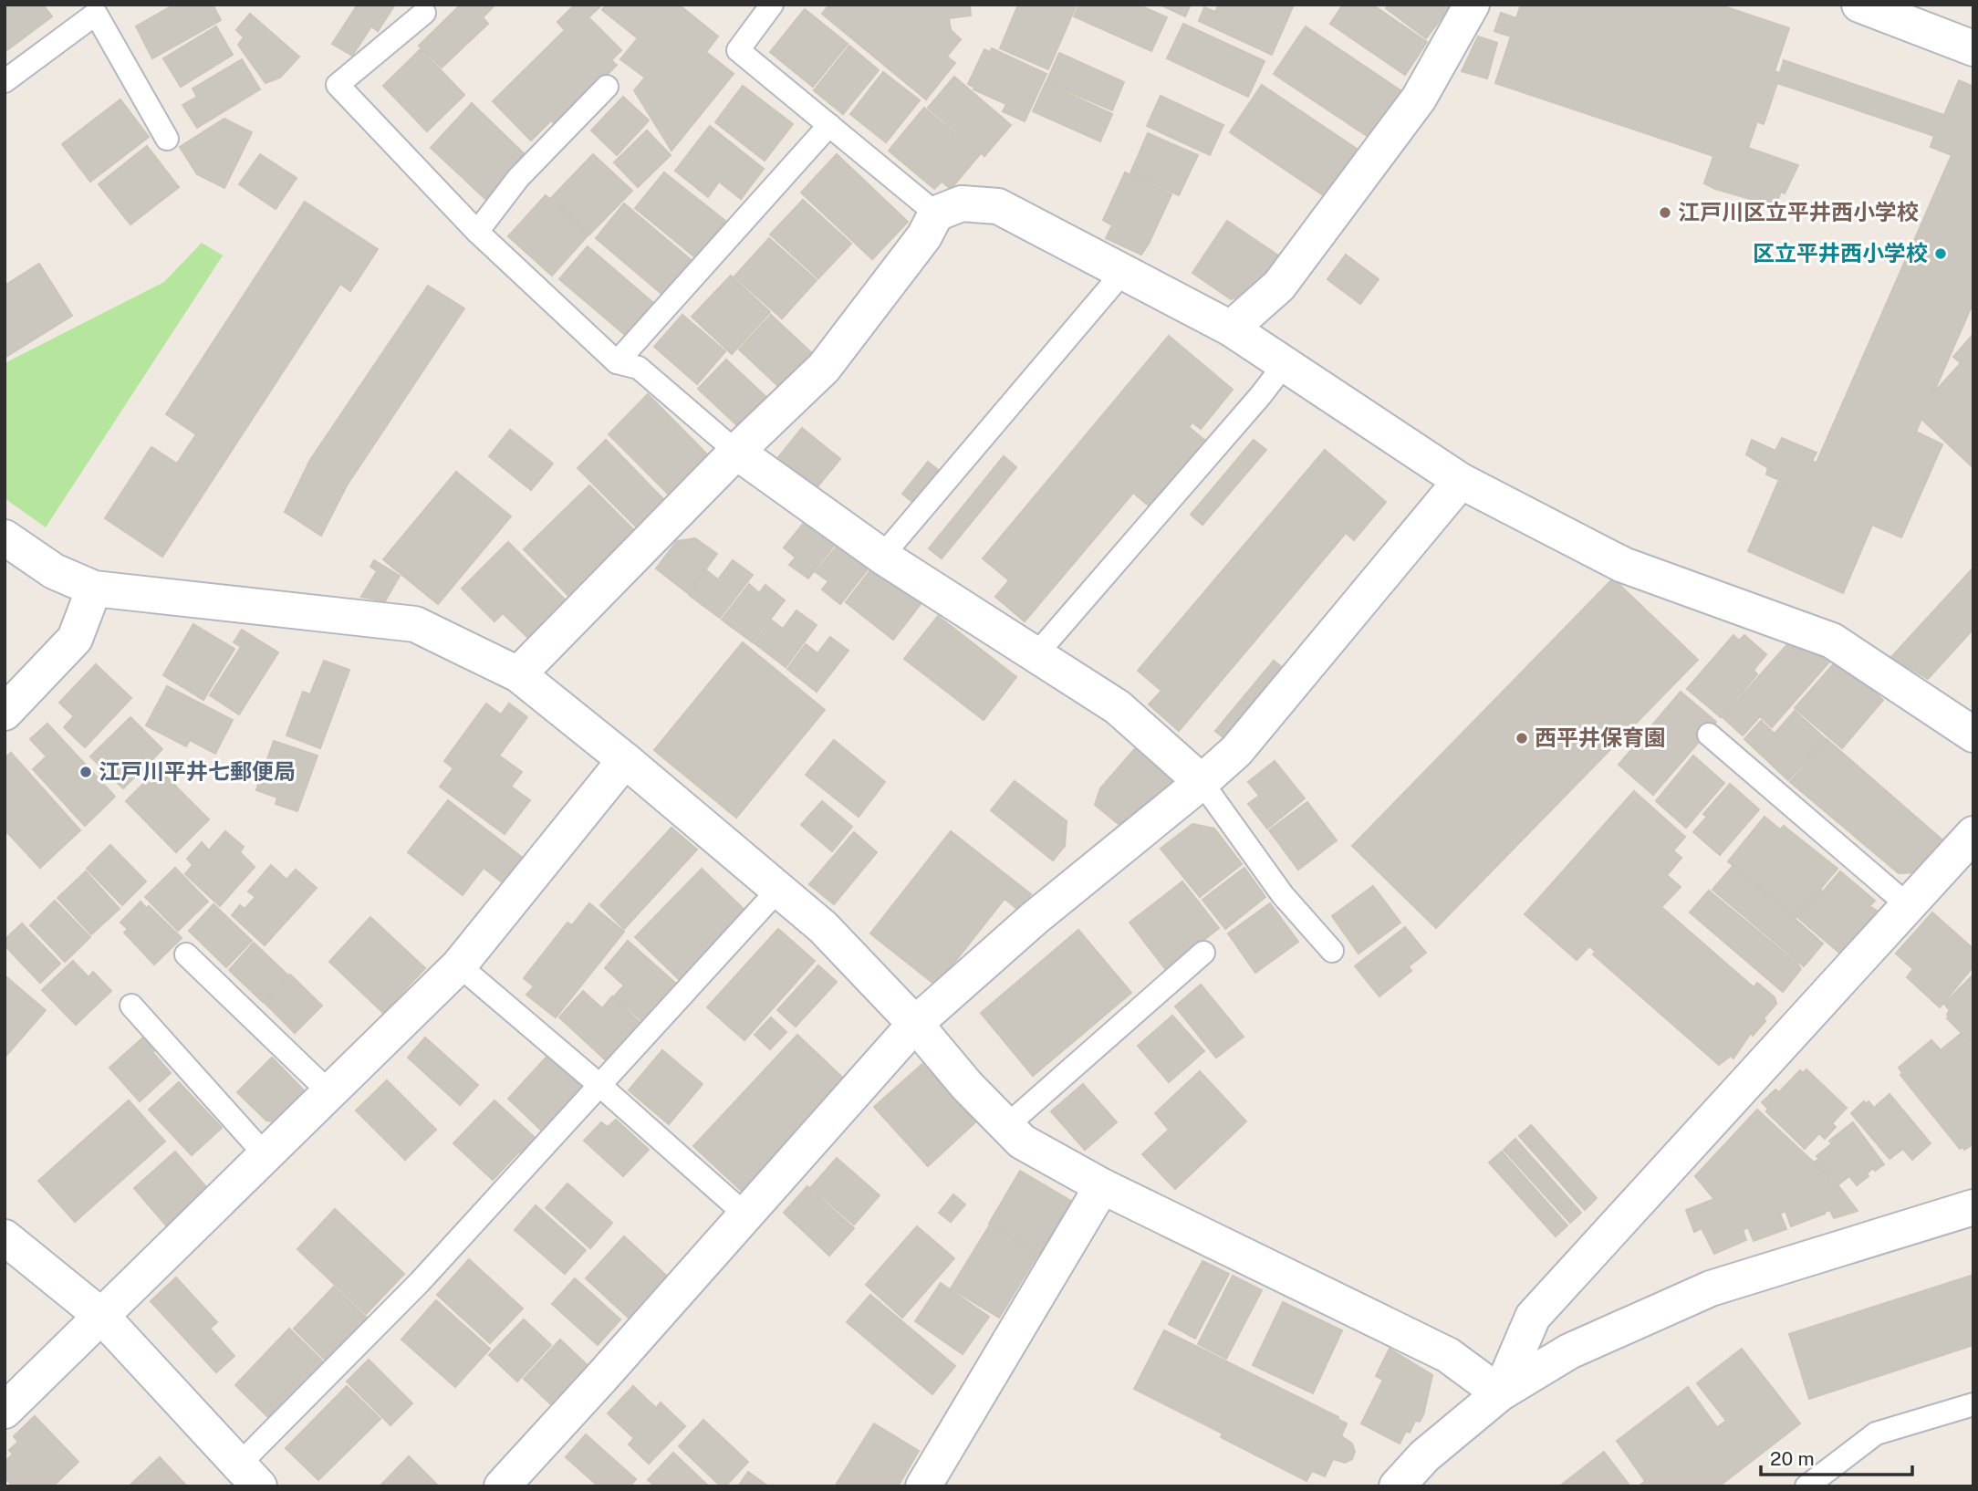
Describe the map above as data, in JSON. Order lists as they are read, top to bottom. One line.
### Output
{"places":["江戸川区立平井西小学校","区立平井西小学校","西平井保育園","江戸川平井七郵便局"],"scale_bar":"20 m"}
